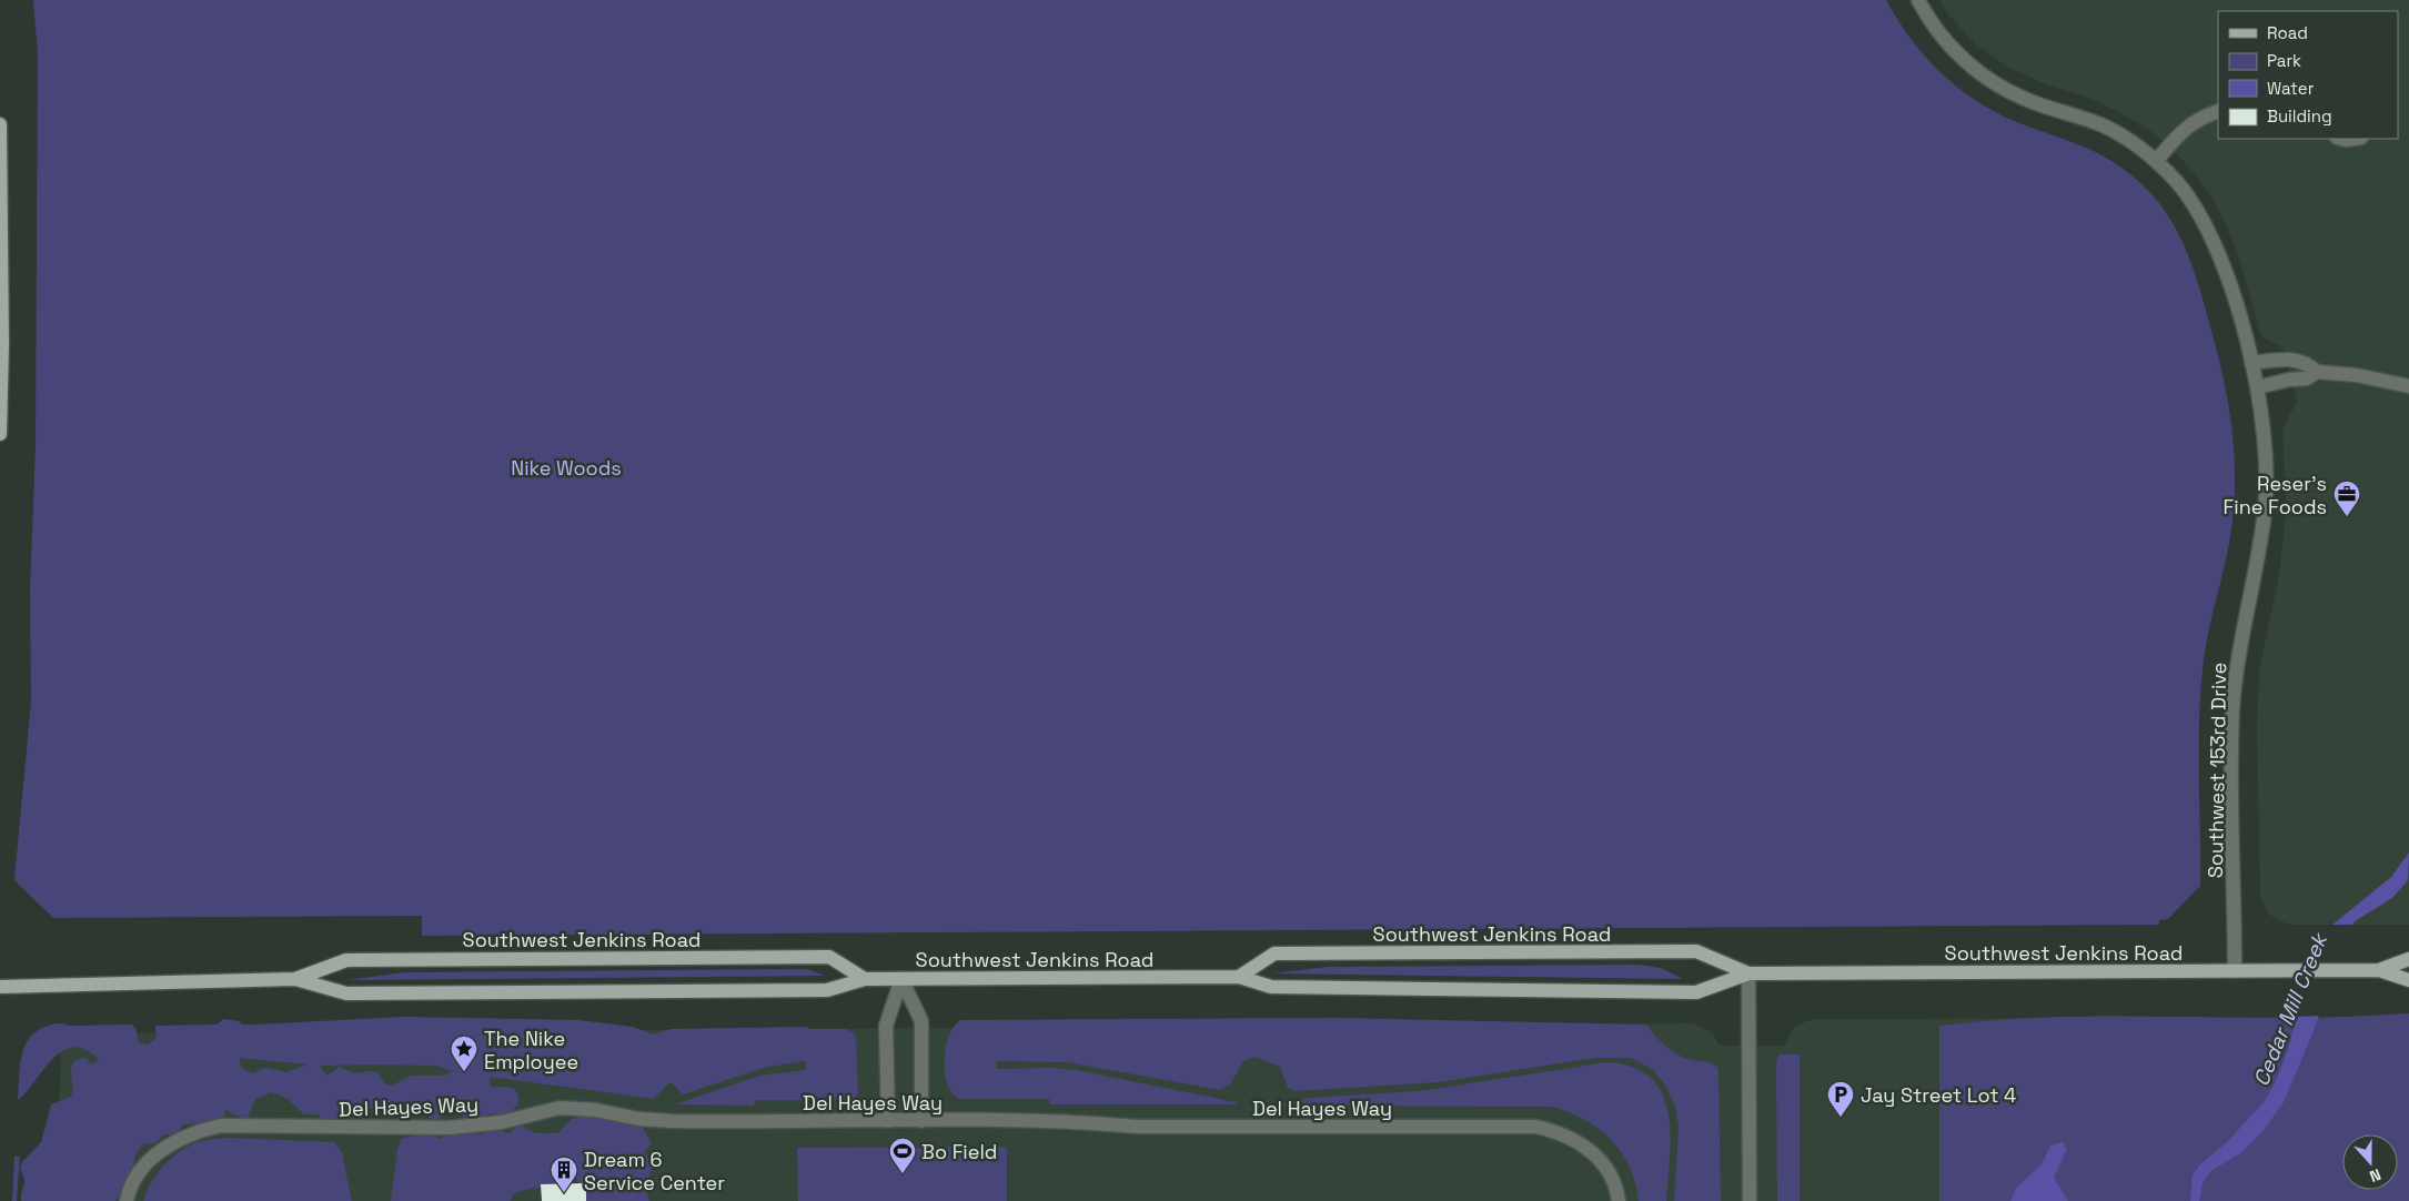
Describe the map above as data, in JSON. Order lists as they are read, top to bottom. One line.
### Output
{"streets":{"main road":["Southwest Jenkins Road"],"street":["Southwest 153rd Drive","Del Hayes Way"]},"crossings":[["Southwest 153rd Drive","Southwest Jenkins Road"]],"water":["Cedar Mill Creek"],"parks":["Nike Woods"],"places":{"office":["Reser's Fine Foods"],"place":["The Nike Employee"],"parking":["Jay Street Lot 4"],"sports":["Bo Field"],"building":["Dream 6 Service Center"]},"legend":["Road","Park","Water","Building"],"north":"bottom"}
